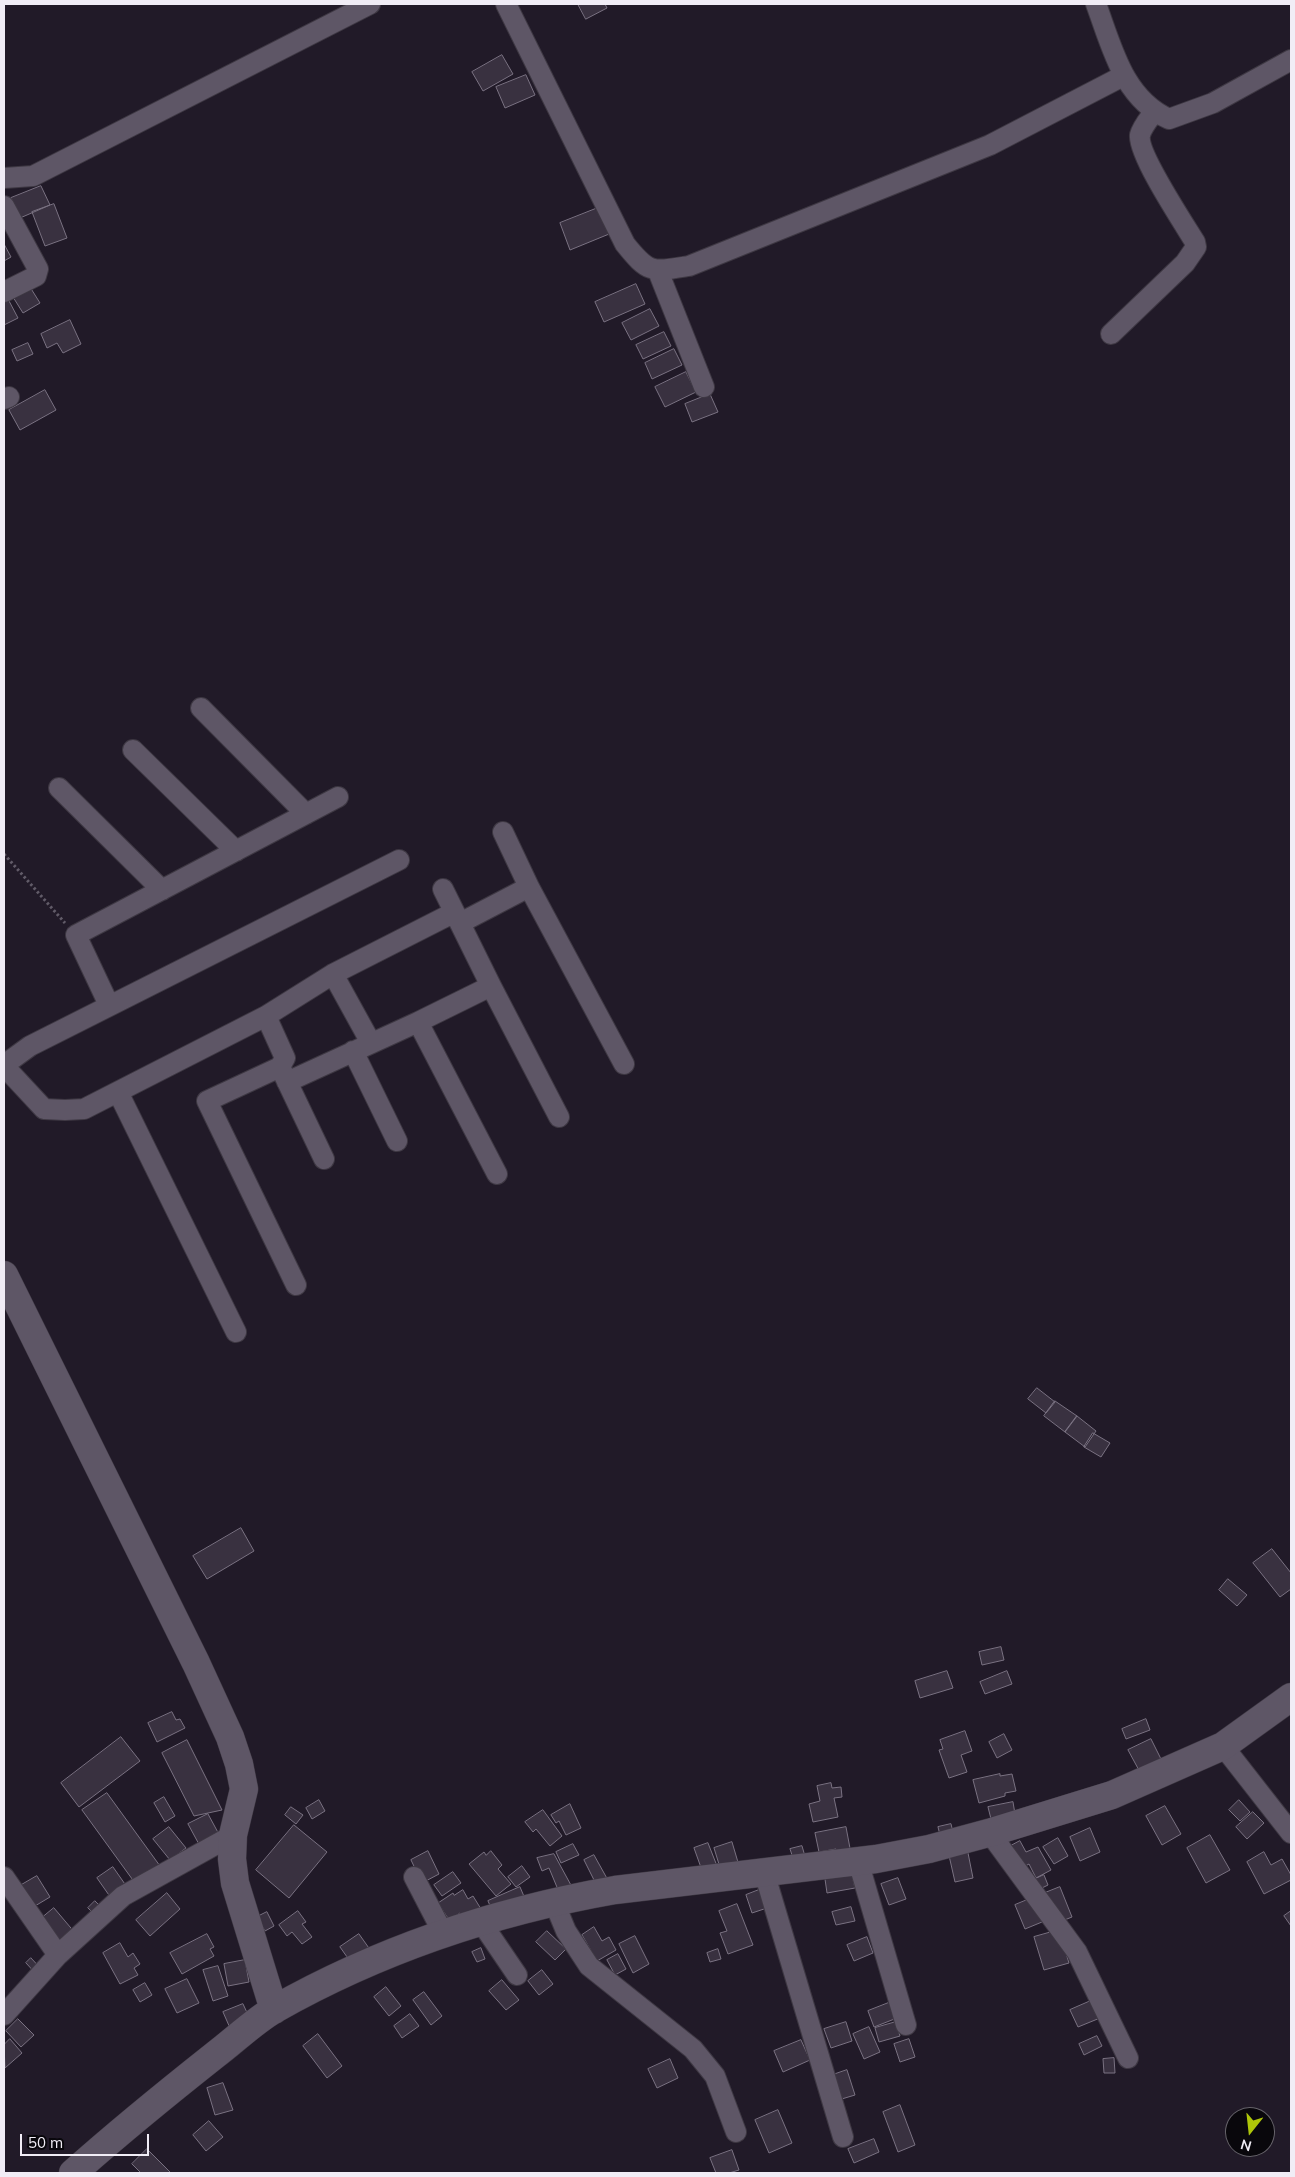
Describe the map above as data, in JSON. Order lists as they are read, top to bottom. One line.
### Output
{"scale_bar":"50 m","north":"bottom"}
